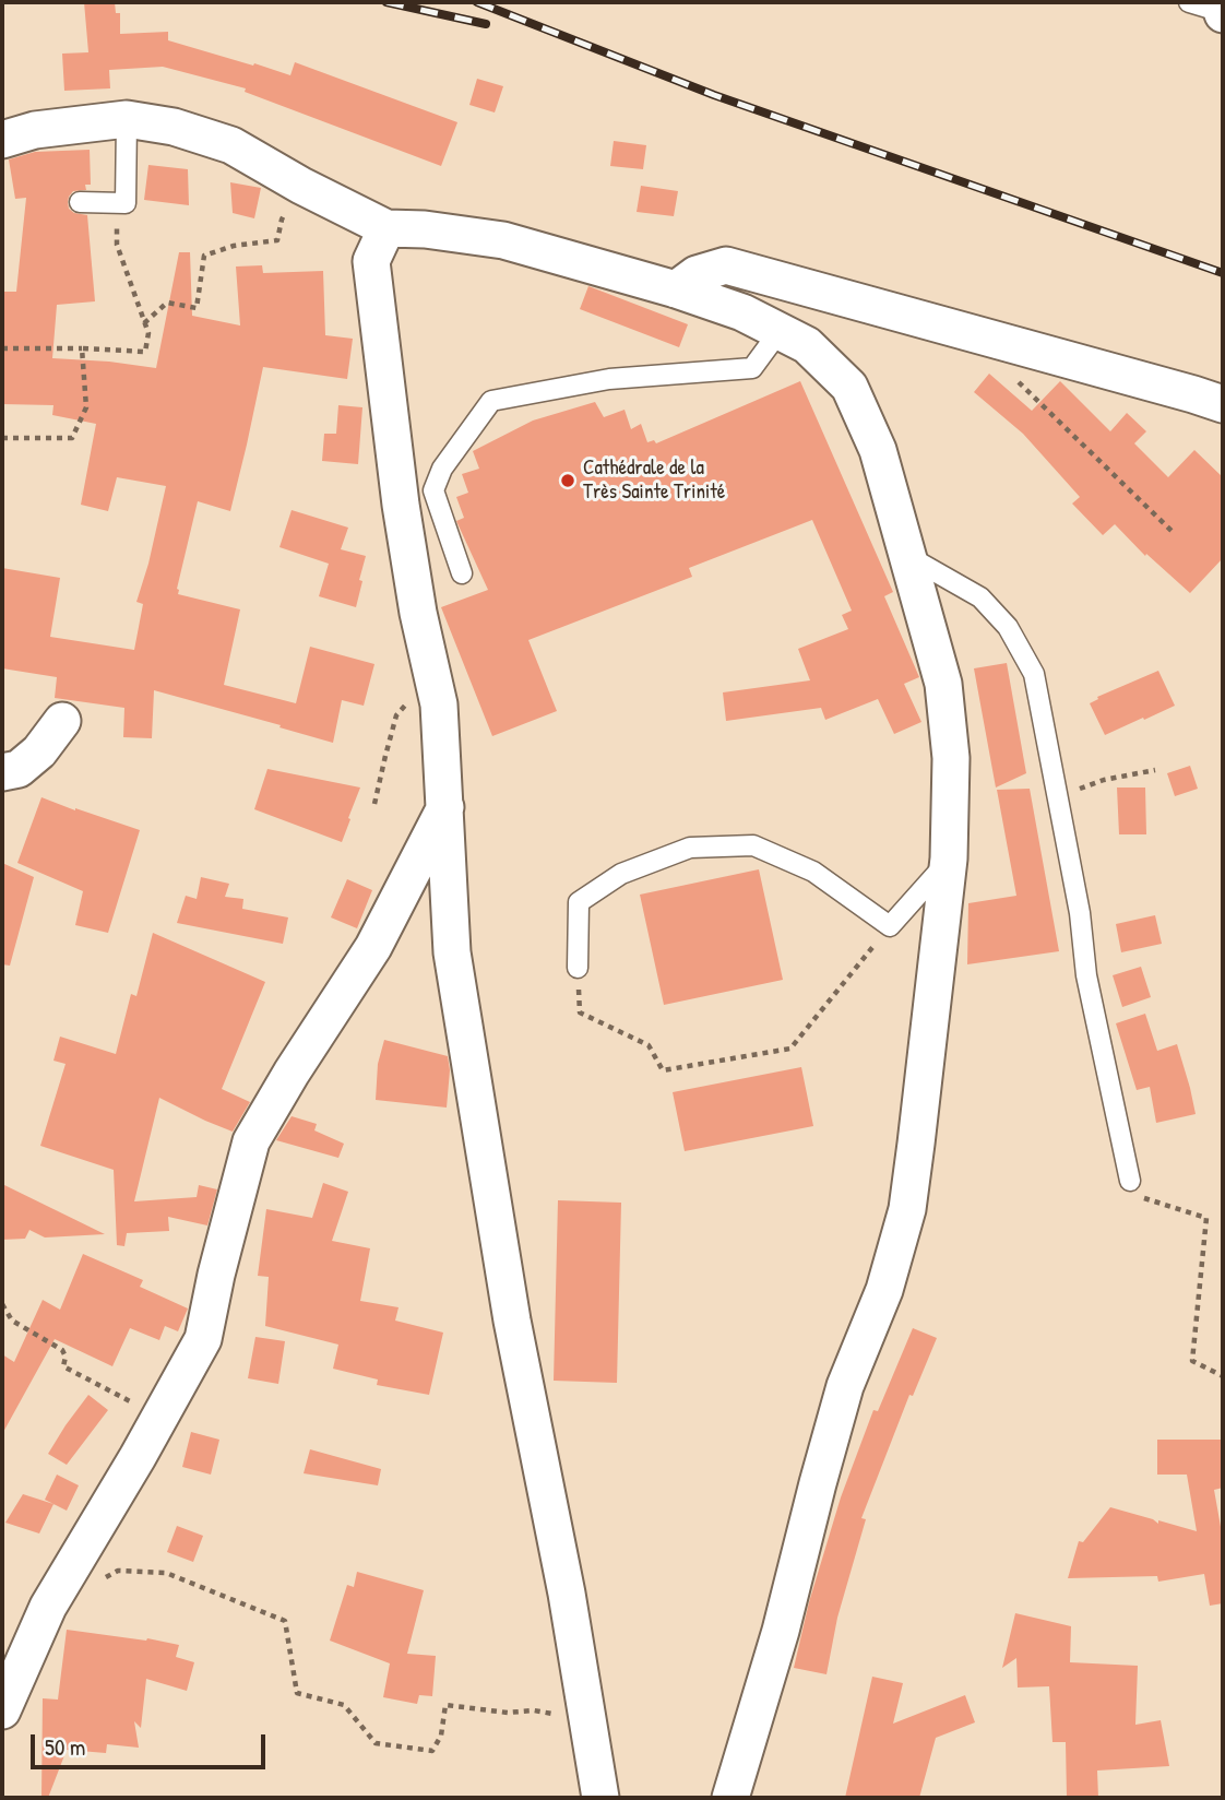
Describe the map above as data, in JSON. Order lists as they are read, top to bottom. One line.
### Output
{"places":["Cathédrale de la Très Sainte Trinité"],"scale_bar":"50 m"}
